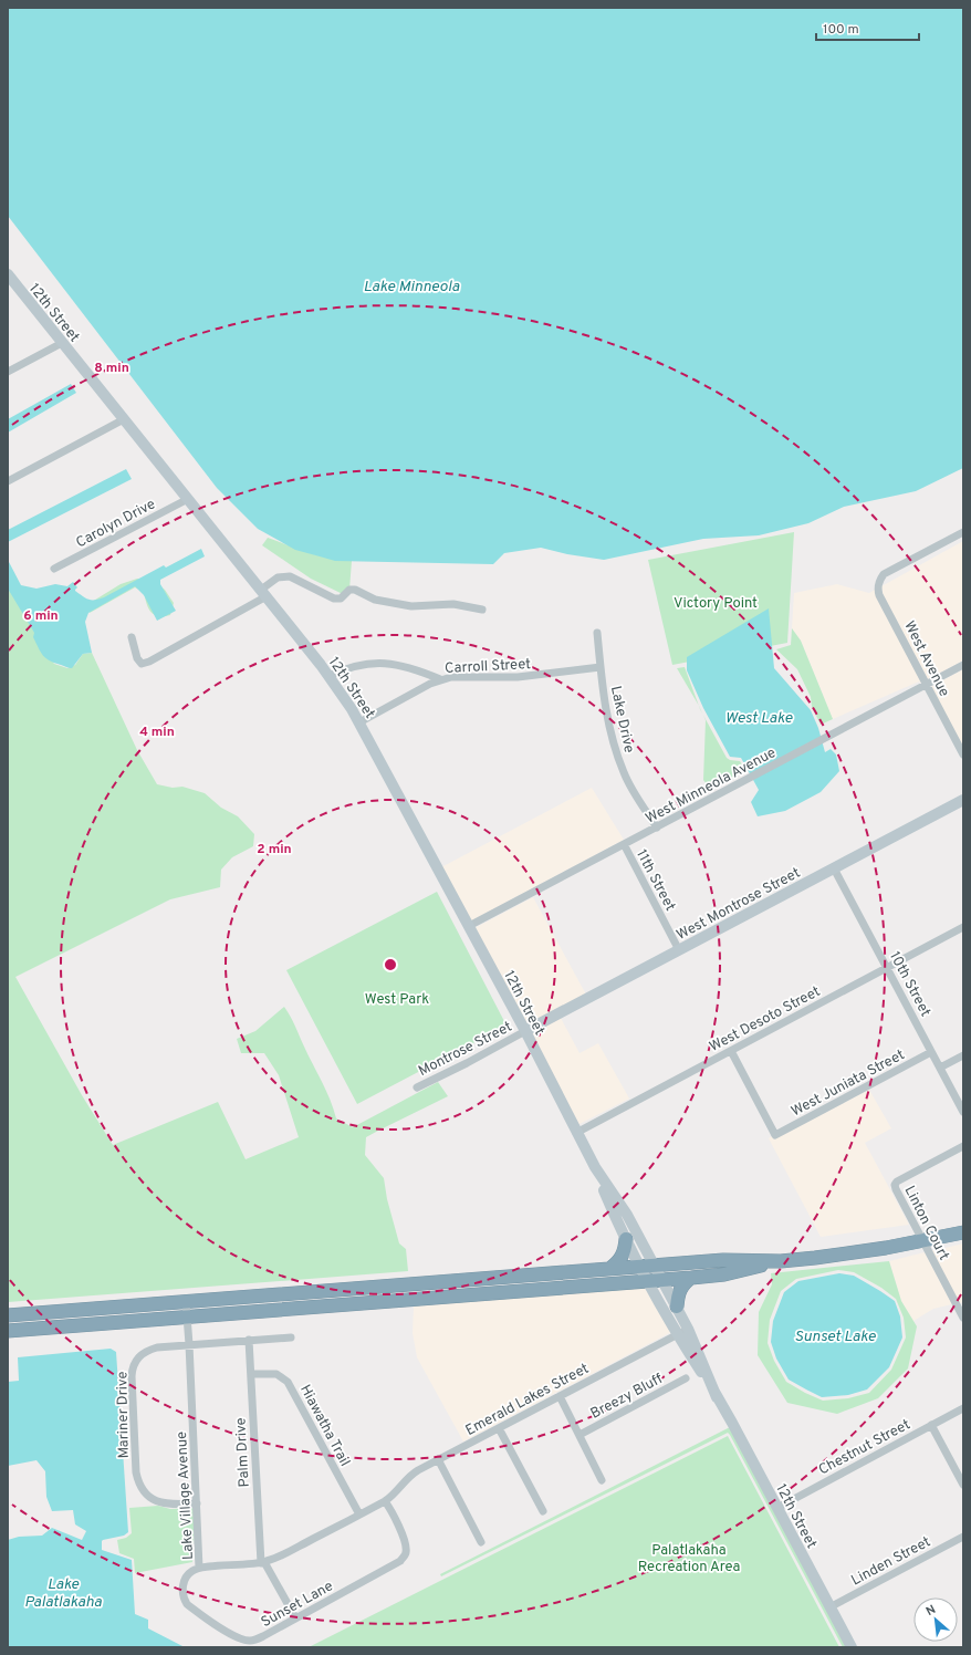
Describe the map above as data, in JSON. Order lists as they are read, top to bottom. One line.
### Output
{"streets":{"main road":["12th Street","West Montrose Street"],"street":["Carolyn Drive","West Avenue","Carroll Street","Lake Drive","West Minneola Avenue","11th Street","10th Street","West Desoto Street","Montrose Street","West Juniata Street","Linton Court","Breezy Bluff","Emerald Lakes Street","Mariner Drive","Hiawatha Trail","Chestnut Street","Palm Drive","Lake Village Avenue","Linden Street","Sunset Lane"]},"crossings":[["12th Street","Carolyn Drive"],["12th Street","Carroll Street"],["12th Street","West Minneola Avenue"],["12th Street","West Montrose Street"],["12th Street","West Desoto Street"],["12th Street","Montrose Street"],["12th Street","Emerald Lakes Street"],["12th Street","Chestnut Street"],["12th Street","Linden Street"],["West Avenue","West Minneola Avenue"],["Carroll Street","Lake Drive"],["Lake Drive","West Minneola Avenue"],["West Minneola Avenue","11th Street"],["11th Street","West Montrose Street"],["West Montrose Street","10th Street"],["West Montrose Street","Montrose Street"],["10th Street","West Desoto Street"],["10th Street","West Juniata Street"],["West Desoto Street","West Juniata Street"],["Emerald Lakes Street","Lake Village Avenue"],["Emerald Lakes Street","Sunset Lane"],["Mariner Drive","Palm Drive"],["Mariner Drive","Lake Village Avenue"],["Hiawatha Trail","Palm Drive"],["Hiawatha Trail","Lake Village Avenue"],["Palm Drive","Lake Village Avenue"],["Palm Drive","Sunset Lane"],["Lake Village Avenue","Sunset Lane"]],"water":["Lake Minneola","West Lake","Sunset Lake","Lake Palatlakaha"],"parks":["Victory Point","West Park","Palatlakaha Recreation Area"],"scale_bar":"100 m","north":"top left","rings":["8 min","6 min","4 min","2 min"]}
